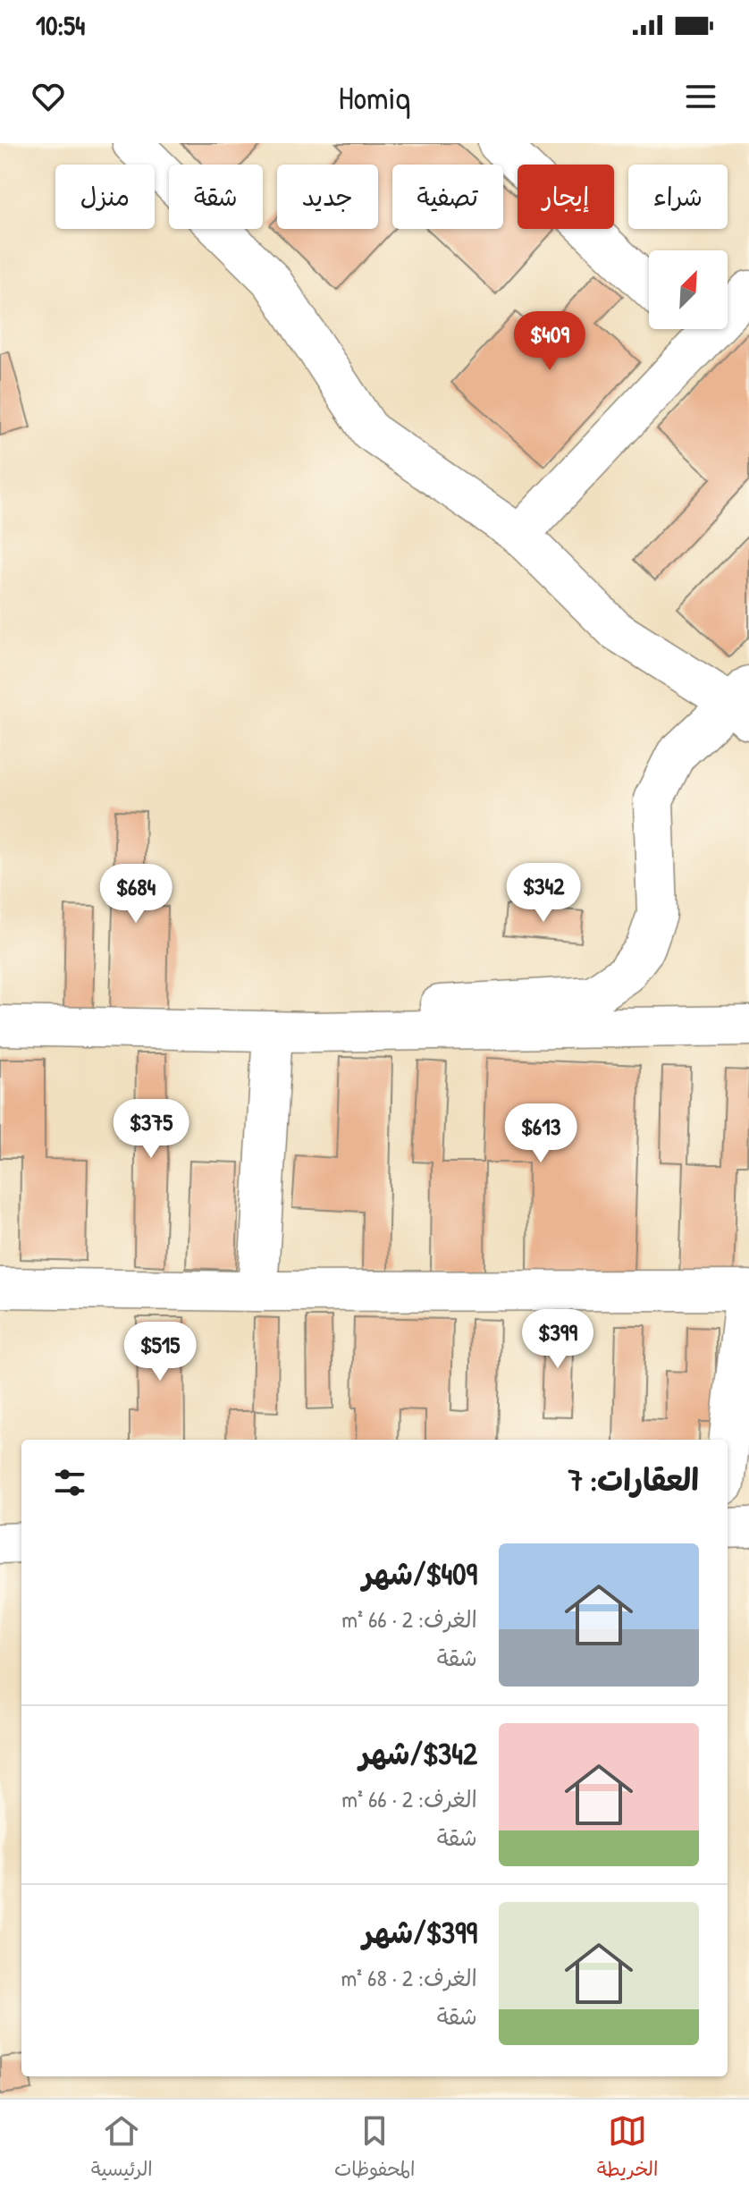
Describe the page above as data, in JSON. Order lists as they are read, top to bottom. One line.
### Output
{"north":"top right","page":{"status":"10:54","header":"Homiq","chip":["شراء","إيجار","تصفية","جديد","شقة","منزل"],"price":["$409","$342","$684","$375","$613","$399","$515"],"heading":"العقارات: 7","list":[{"name":"$409/شهر","note":"الغرف: 2 · 66 m² · شقة"},{"name":"$342/شهر","note":"الغرف: 2 · 66 m² · شقة"},{"name":"$399/شهر","note":"الغرف: 2 · 68 m² · شقة"}],"tabs":["الخريطة","المحفوظات","الرئيسية"]}}
